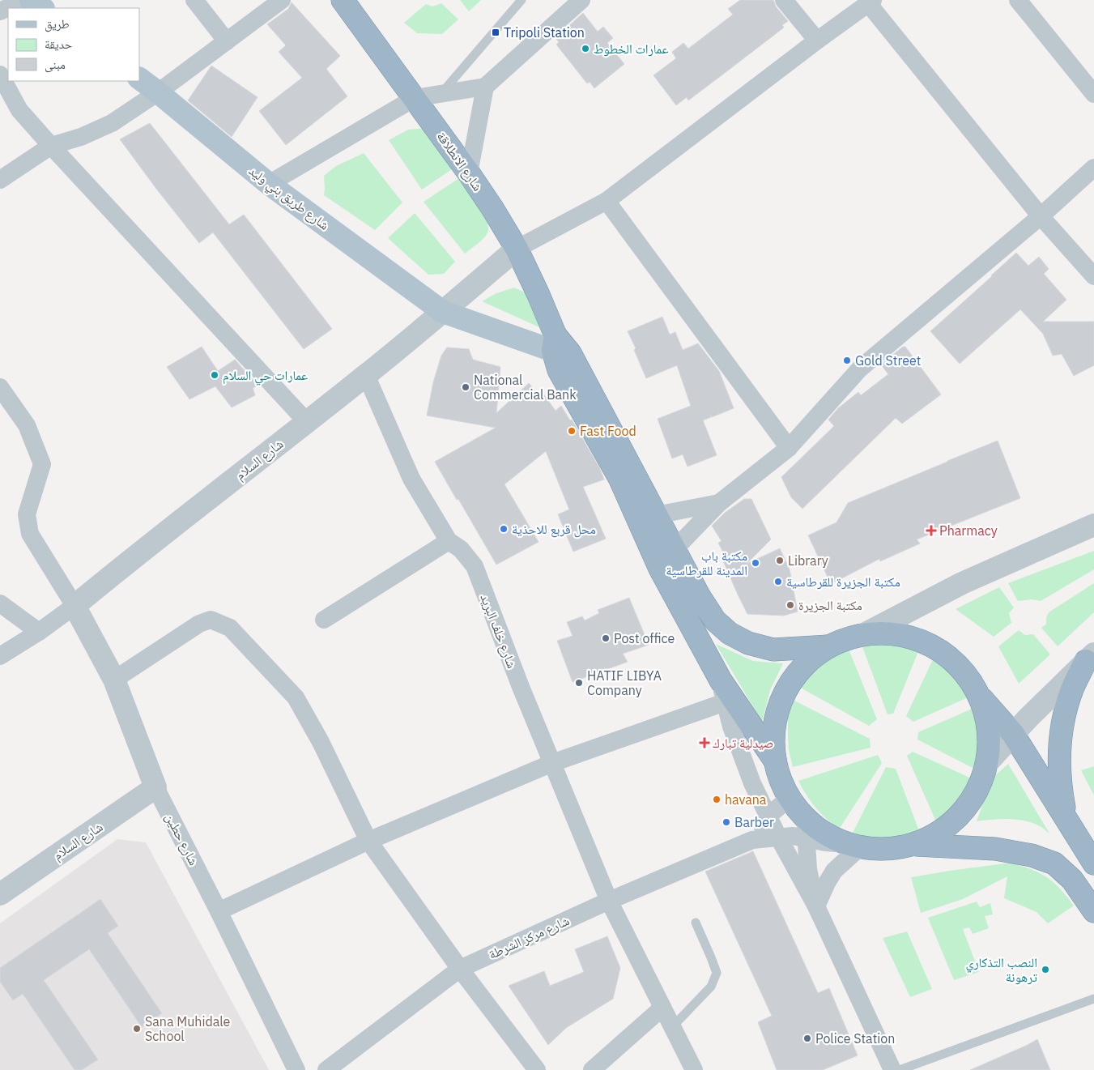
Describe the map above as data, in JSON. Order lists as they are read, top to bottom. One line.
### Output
{"streets":{"highway":["شارع الانطلاقة"],"main road":["شارع طريق بني وليد"],"street":["شارع السلام","شارع خلف البريد","شارع حطين","شارع مركز الشرطة"]},"crossings":[["شارع الانطلاقة","شارع طريق بني وليد"],["شارع الانطلاقة","شارع السلام"],["شارع طريق بني وليد","شارع السلام"],["شارع السلام","شارع خلف البريد"],["شارع السلام","شارع حطين"],["شارع خلف البريد","شارع مركز الشرطة"]],"places":{"transit":["Tripoli Station"],"other":["عمارات الخطوط","Gold Street","عمارات حي السلام","National Commercial Bank","Fast Food","محل قربع للاحذية","Library","مكتبة باب المدينة للقرطاسية","مكتبة الجزيرة للقرطاسية","مكتبة الجزيرة","Post office","HATIF LIBYA Company","havana","Barber","النصب التذكاري ترهونة","Sana Muhidale School","Police Station"],"health":["Pharmacy","صيدلية تبارك"]},"legend":["طريق","حديقة","مبنى"]}
